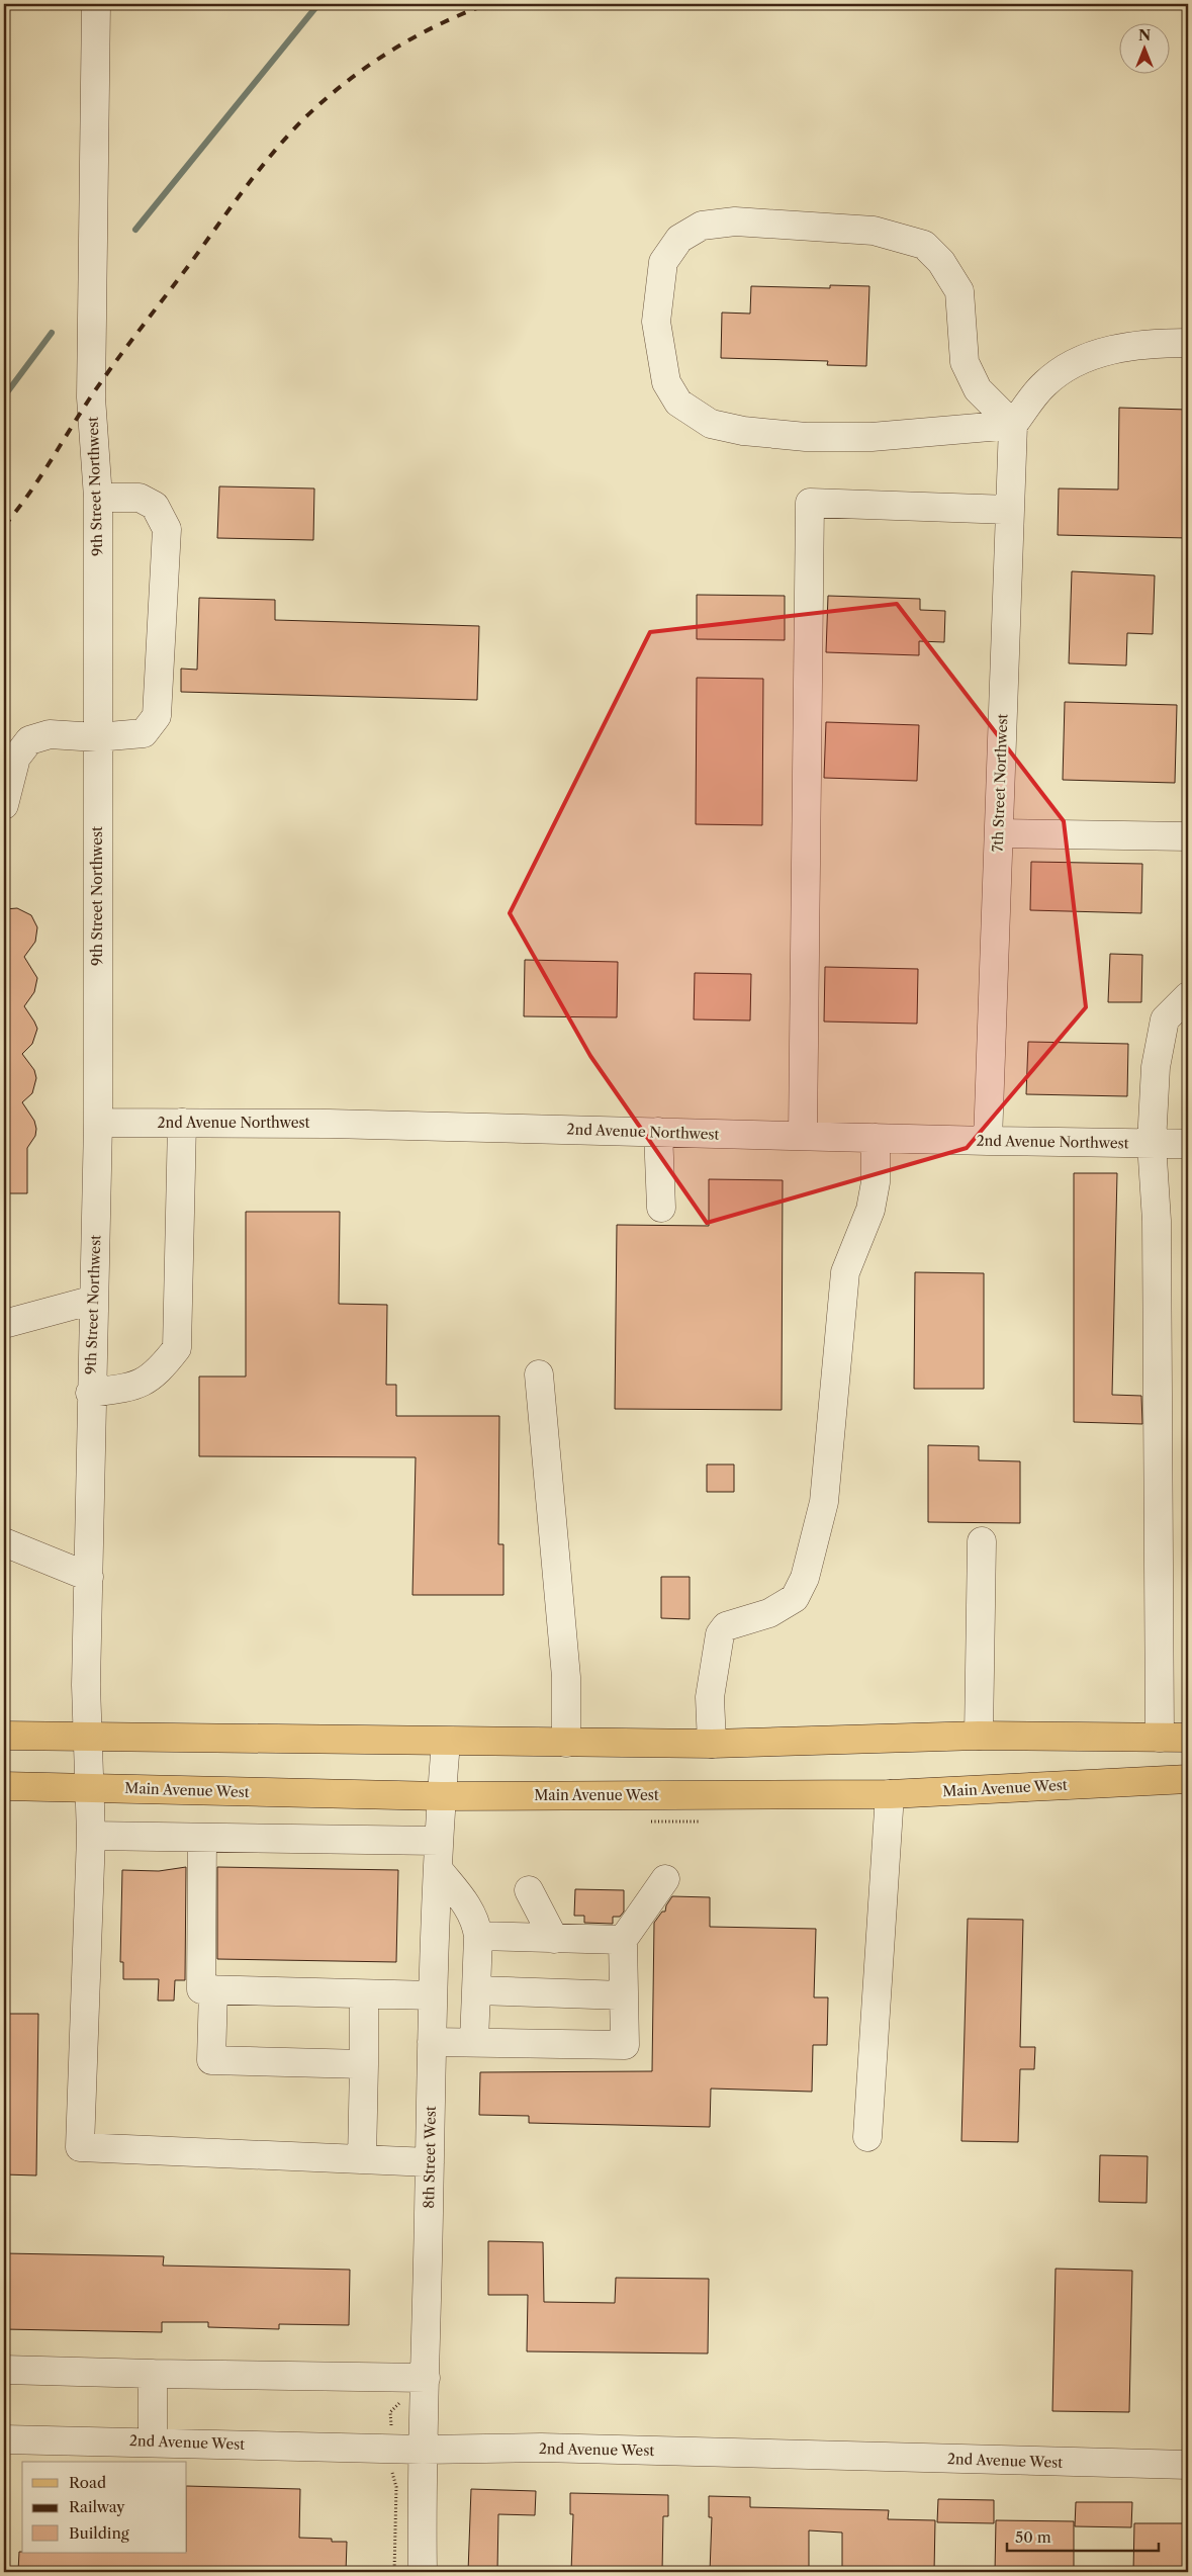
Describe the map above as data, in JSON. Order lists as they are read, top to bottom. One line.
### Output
{"streets":{"main road":["Main Avenue West"],"street":["9th Street Northwest","7th Street Northwest","2nd Avenue Northwest","8th Street West","2nd Avenue West"]},"crossings":[["9th Street Northwest","2nd Avenue Northwest"],["9th Street Northwest","Main Avenue West"],["7th Street Northwest","2nd Avenue Northwest"],["Main Avenue West","8th Street West"],["8th Street West","2nd Avenue West"]],"legend":["Road","Railway","Building"],"scale_bar":"50 m","north":"top"}
